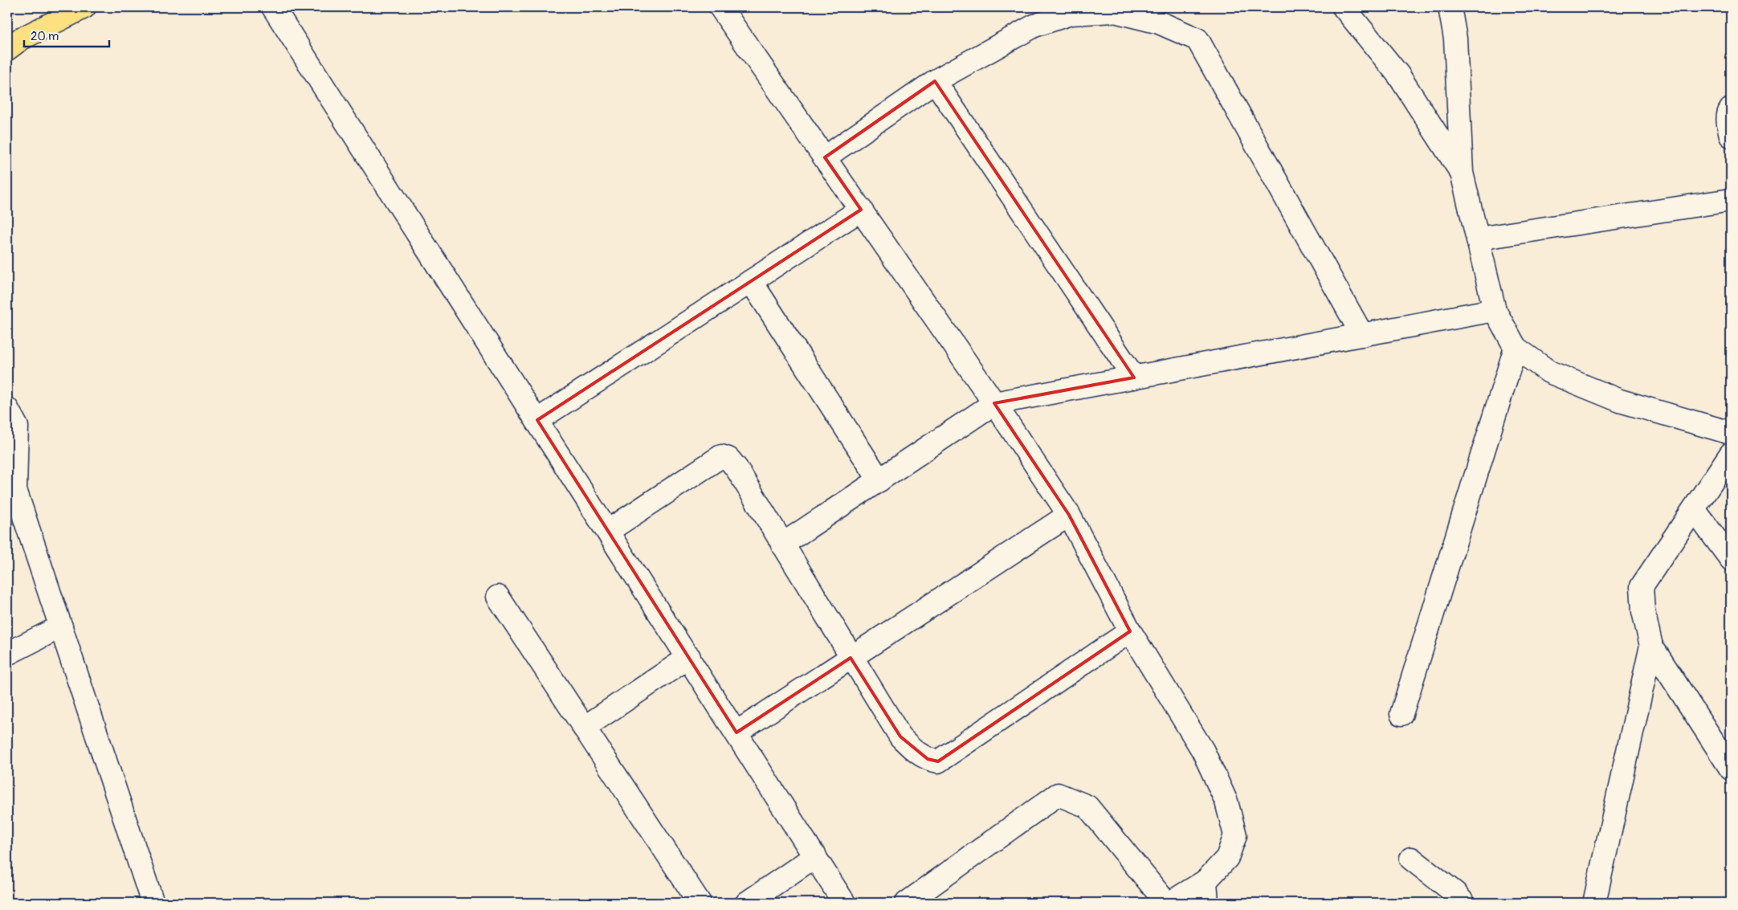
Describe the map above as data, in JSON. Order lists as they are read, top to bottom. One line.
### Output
{"scale_bar":"20 m"}
